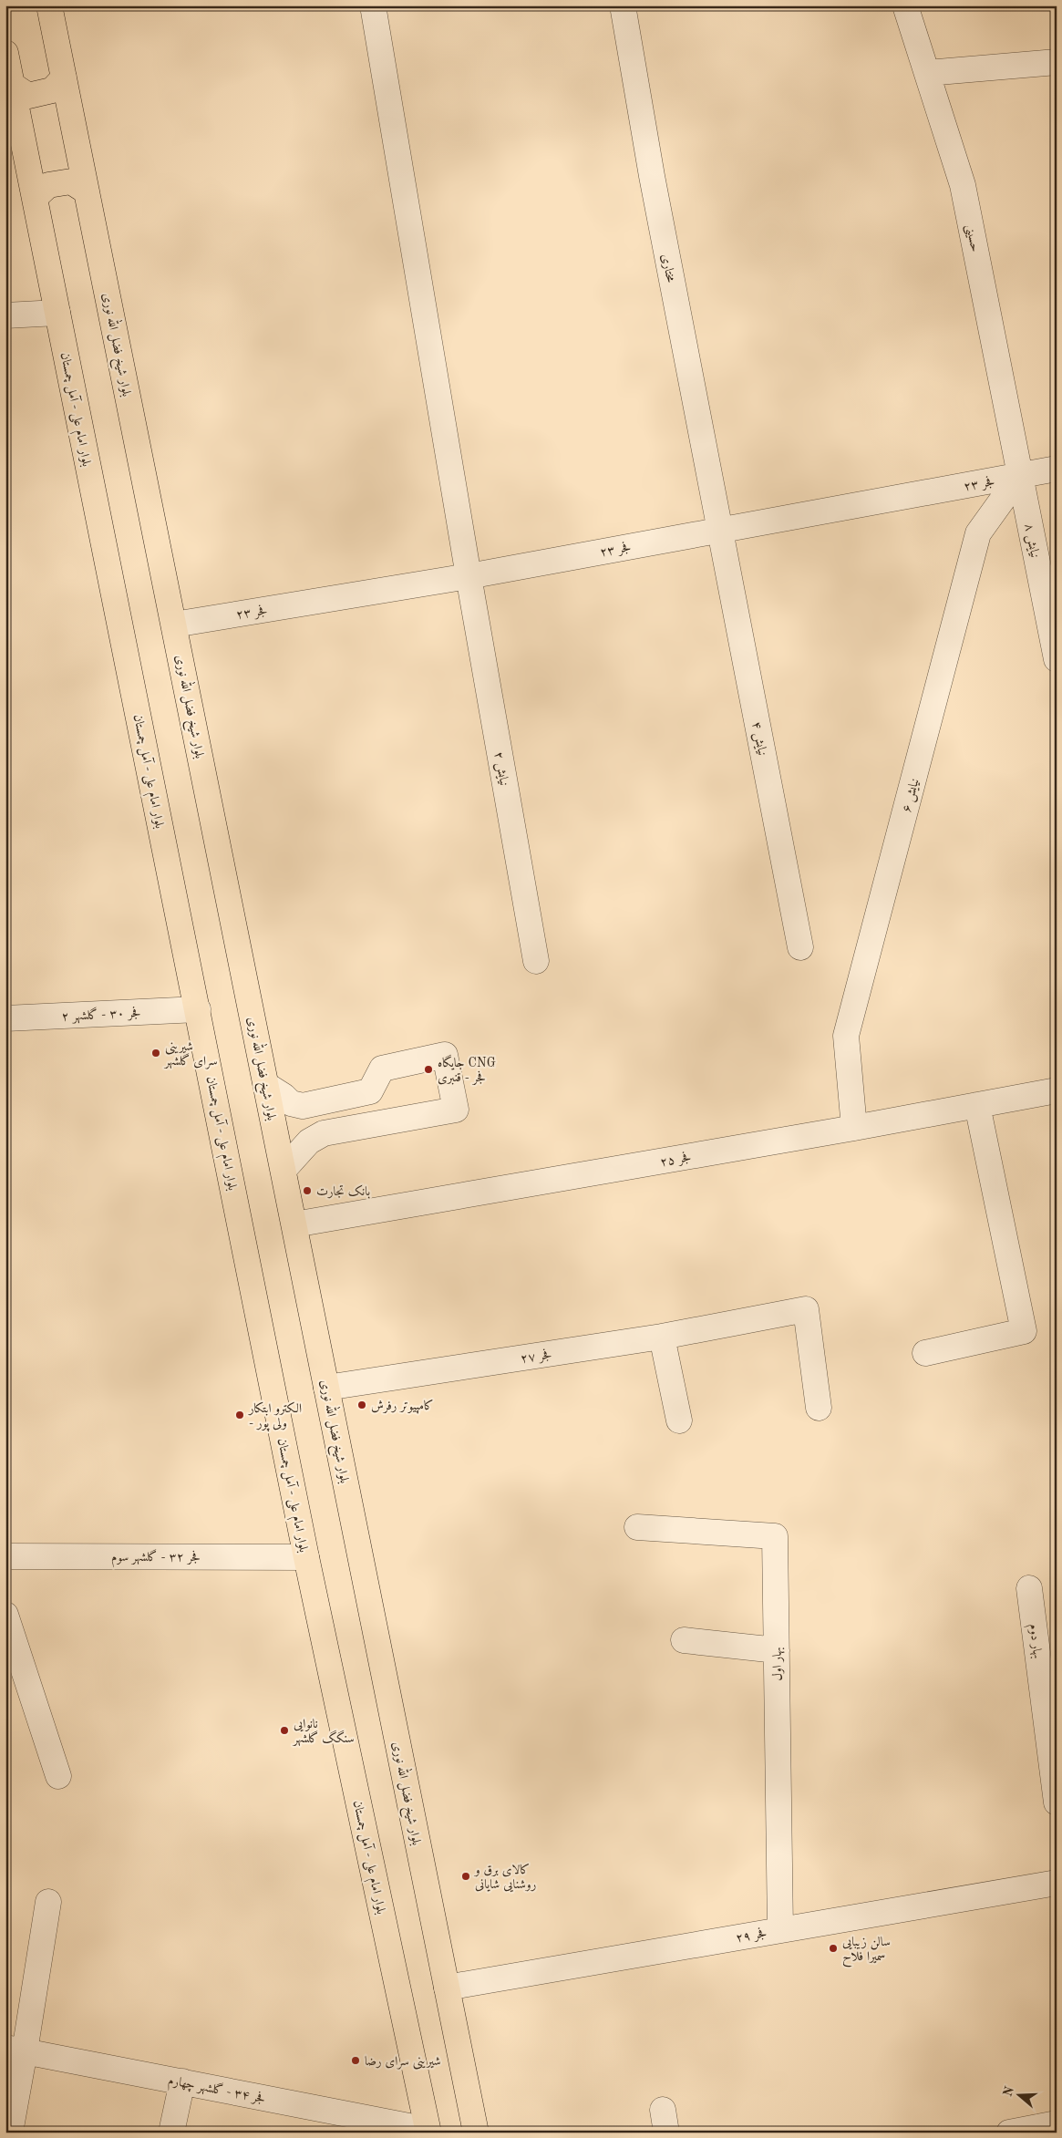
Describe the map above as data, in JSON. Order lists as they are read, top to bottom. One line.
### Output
{"streets":{"main road":["بلوار شیخ فضل الله نوری","بلوار امام علی - آمل چمستان"],"street":["حسینی","مختاری","فجر ۲۳","نیایش ۸","نیایش ۴","نیایش ۲","نیایش ۶","فجر ۳۰ - گلشهر ۲","فجر ۲۵","فجر ۲۷","فجر ۳۲ - گلشهر سوم","بهار دوم","بهار اول","فجر ۲۹","فجر ۳۴ - گلشهر چهارم"]},"crossings":[["حسینی","فجر ۲۳"],["حسینی","نیایش ۸"],["حسینی","نیایش ۶"],["مختاری","فجر ۲۳"],["مختاری","نیایش ۴"],["بلوار شیخ فضل الله نوری","فجر ۲۳"],["بلوار شیخ فضل الله نوری","فجر ۲۵"],["بلوار شیخ فضل الله نوری","فجر ۲۷"],["بلوار شیخ فضل الله نوری","فجر ۲۹"],["بلوار امام علی - آمل چمستان","فجر ۳۰ - گلشهر ۲"],["بلوار امام علی - آمل چمستان","فجر ۳۲ - گلشهر سوم"],["بلوار امام علی - آمل چمستان","فجر ۳۴ - گلشهر چهارم"],["فجر ۲۳","نیایش ۸"],["فجر ۲۳","نیایش ۴"],["فجر ۲۳","نیایش ۲"],["فجر ۲۳","نیایش ۶"],["نیایش ۸","نیایش ۶"],["نیایش ۶","فجر ۲۵"],["بهار اول","فجر ۲۹"]],"places":["شیرینی سرای گلشهر","جایگاه CNG فجر - قنبری","بانک تجارت","کامپیوتر رفرش","الکترو ابتکار - ولی پور","نانوایی سنگگ گلشهر","کالای برق و روشنایی شایانی","سالن زیبایی سمیرا فلاح","شیرینی سرای رضا"],"north":"left"}
